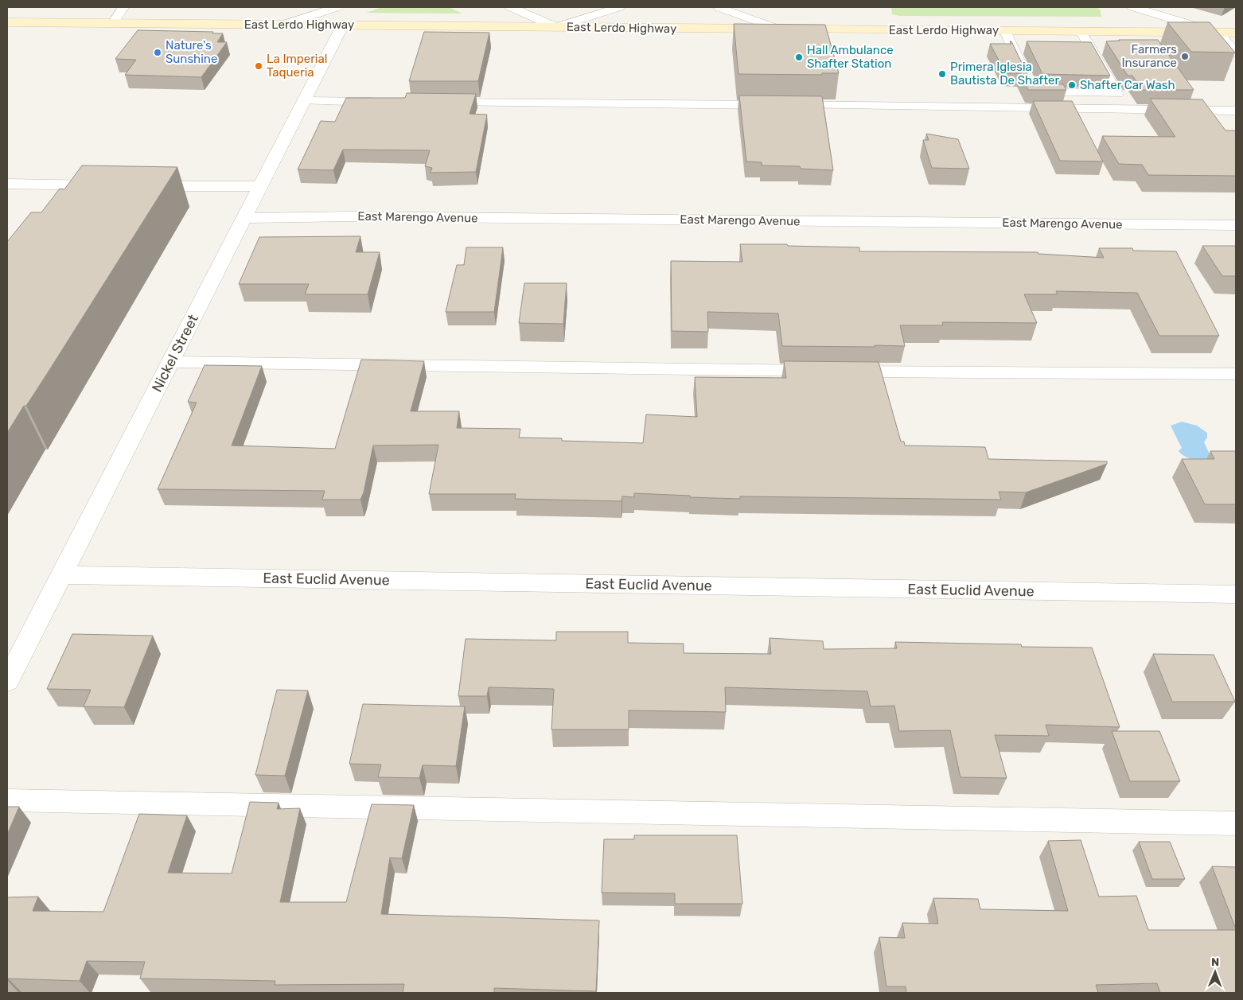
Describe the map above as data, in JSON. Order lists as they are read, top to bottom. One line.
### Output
{"streets":{"main road":["East Lerdo Highway"],"street":["East Marengo Avenue","Nickel Street","East Euclid Avenue"]},"crossings":[["East Lerdo Highway","Nickel Street"],["East Marengo Avenue","Nickel Street"],["Nickel Street","East Euclid Avenue"]],"places":["Nature's Sunshine","Farmers Insurance","Hall Ambulance Shafter Station","La Imperial Taqueria","Primera Iglesia Bautista De Shafter","Shafter Car Wash"],"north":"top"}
